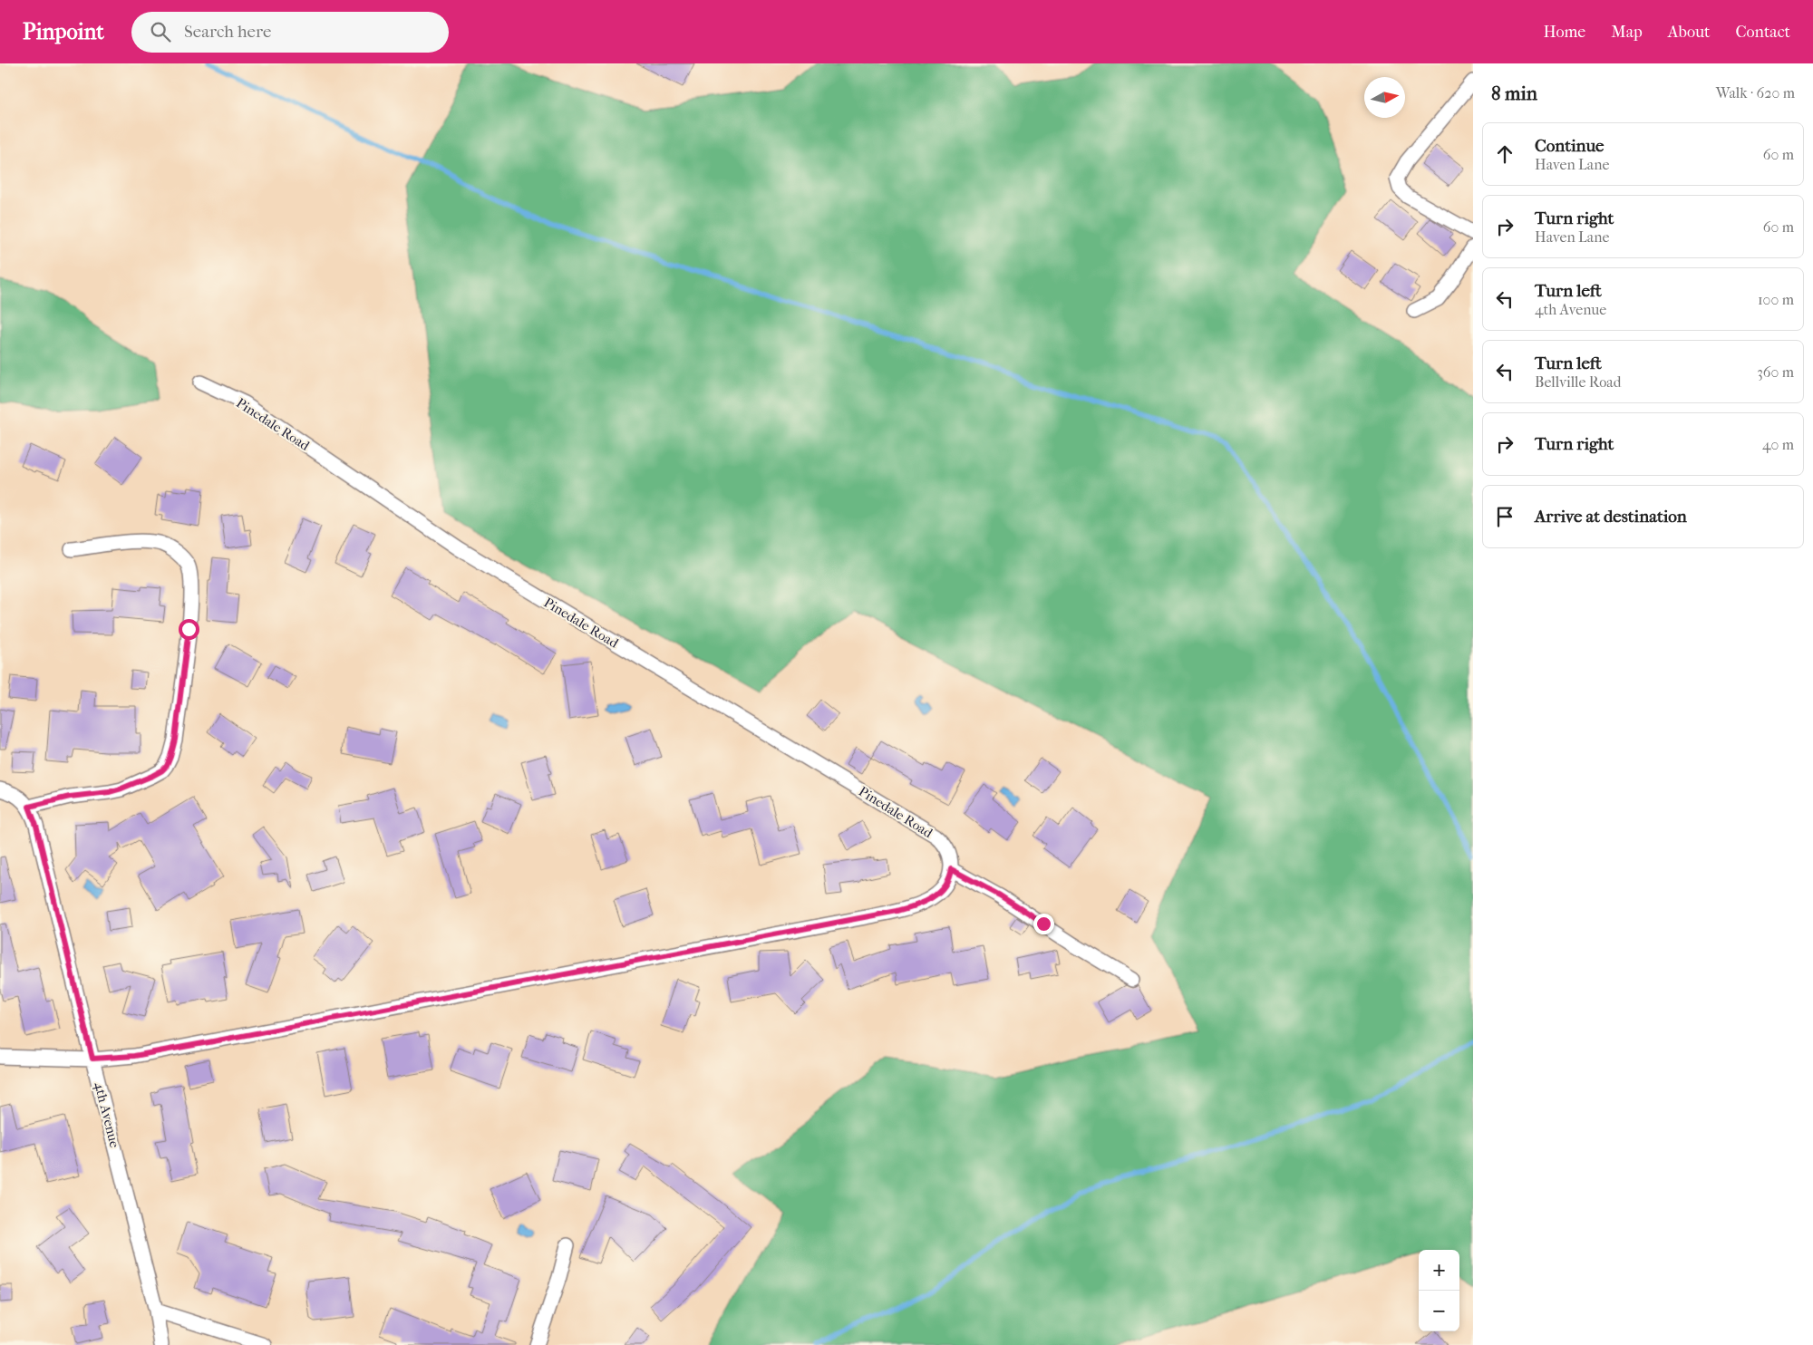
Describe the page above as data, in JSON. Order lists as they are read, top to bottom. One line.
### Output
{"streets":{"street":["Pinedale Road","4th Avenue"]},"north":"right","page":{"header":"Pinpoint","search":"Search here","nav":["Home","Map","About","Contact"],"heading":["8 min","Walk · 620 m"],"list":[["Continue","Haven Lane","60 m"],["Turn right","Haven Lane","60 m"],["Turn left","4th Avenue","100 m"],["Turn left","Bellville Road","360 m"],["Turn right","40 m"],"Arrive at destination"],"map_buttons":["+","−"]}}
